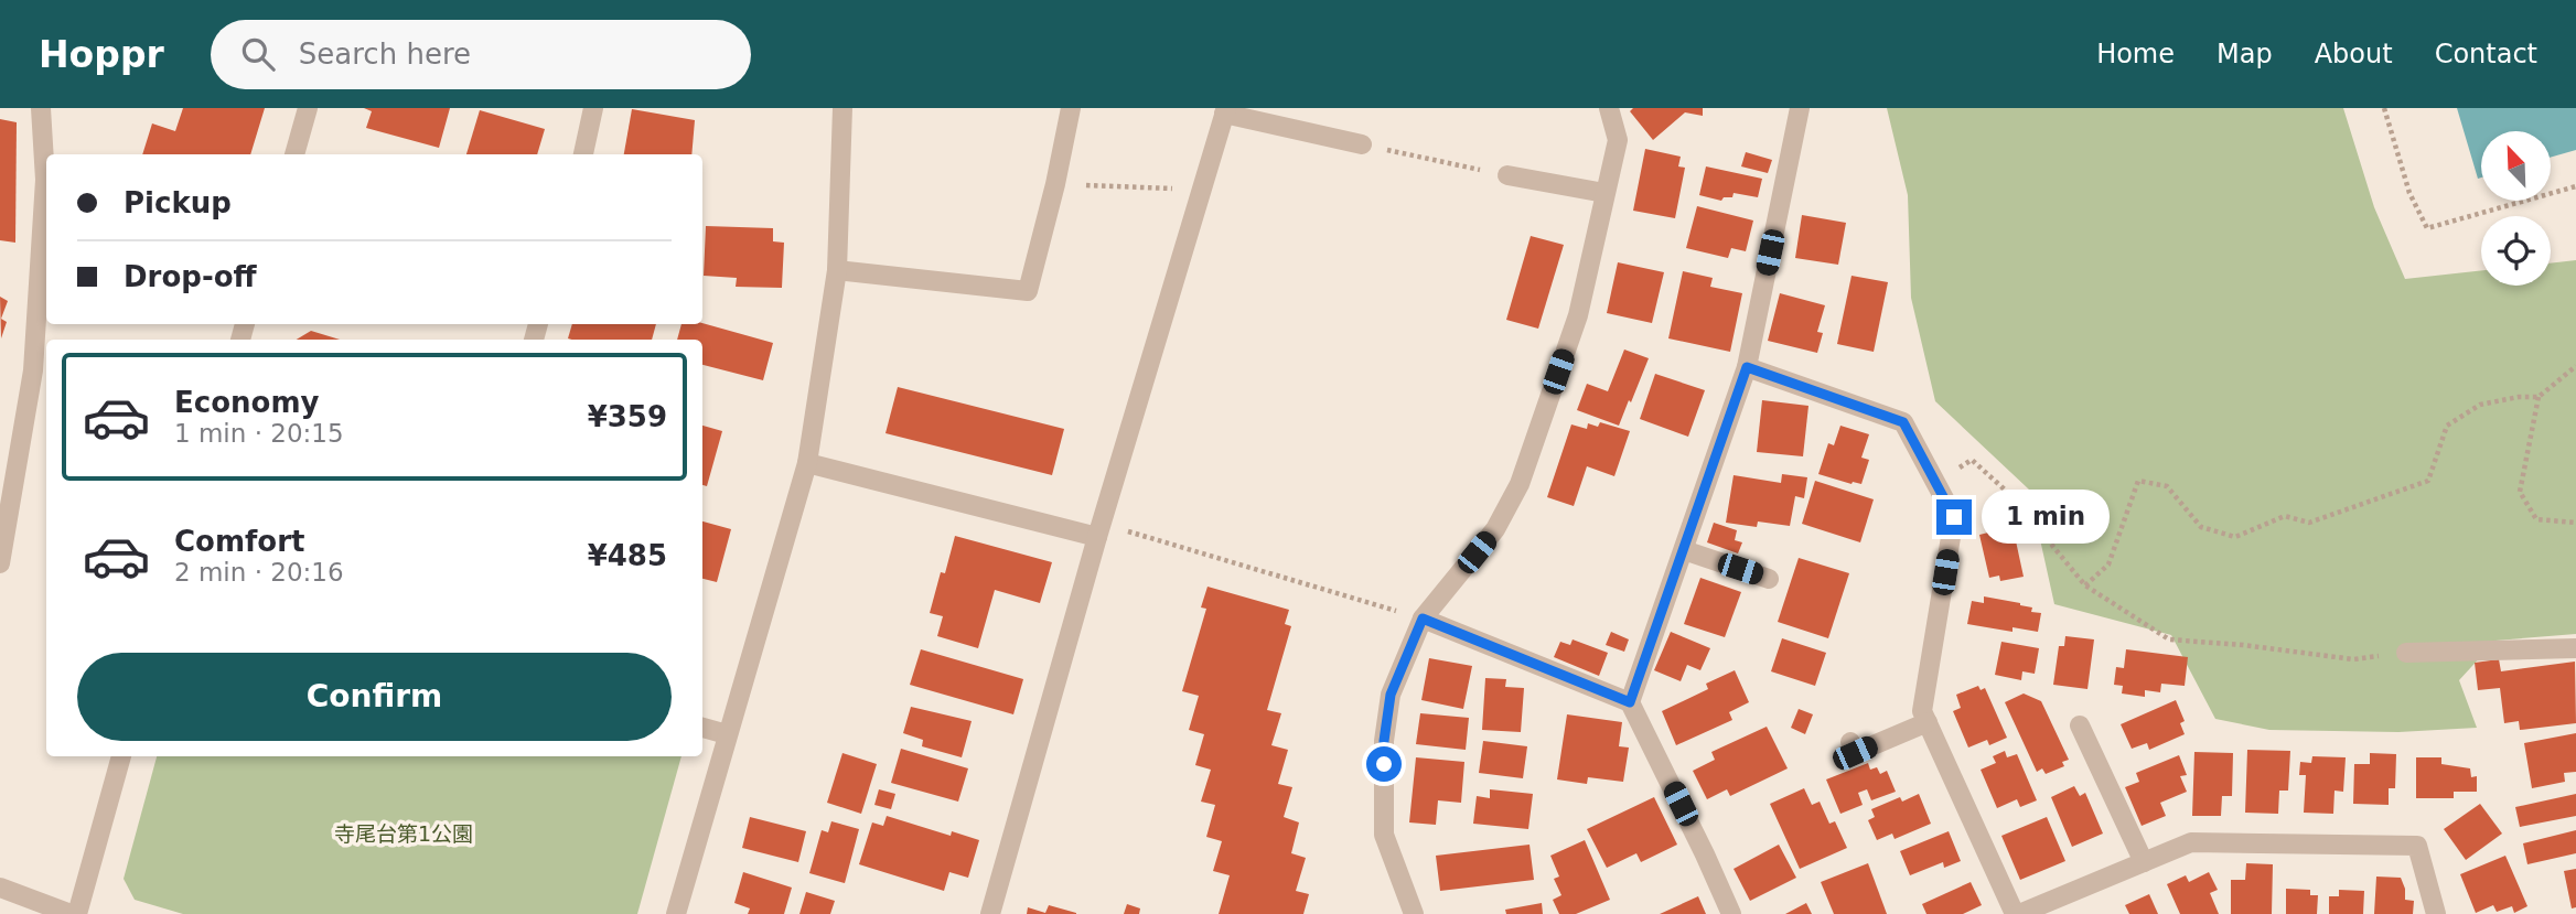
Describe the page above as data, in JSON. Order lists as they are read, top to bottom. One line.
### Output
{"parks":["寺尾台第1公園"],"north":"top left","page":{"header":"Hoppr","search":"Search here","nav":["Home","Map","About","Contact"],"banner":["Pickup","Drop-off"],"list":[{"name":"Economy","note":"1 min · 20:15","value":"¥359"},{"name":"Comfort","note":"2 min · 20:16","value":"¥485"}],"bubble":"1 min","buttons":"Confirm"}}
